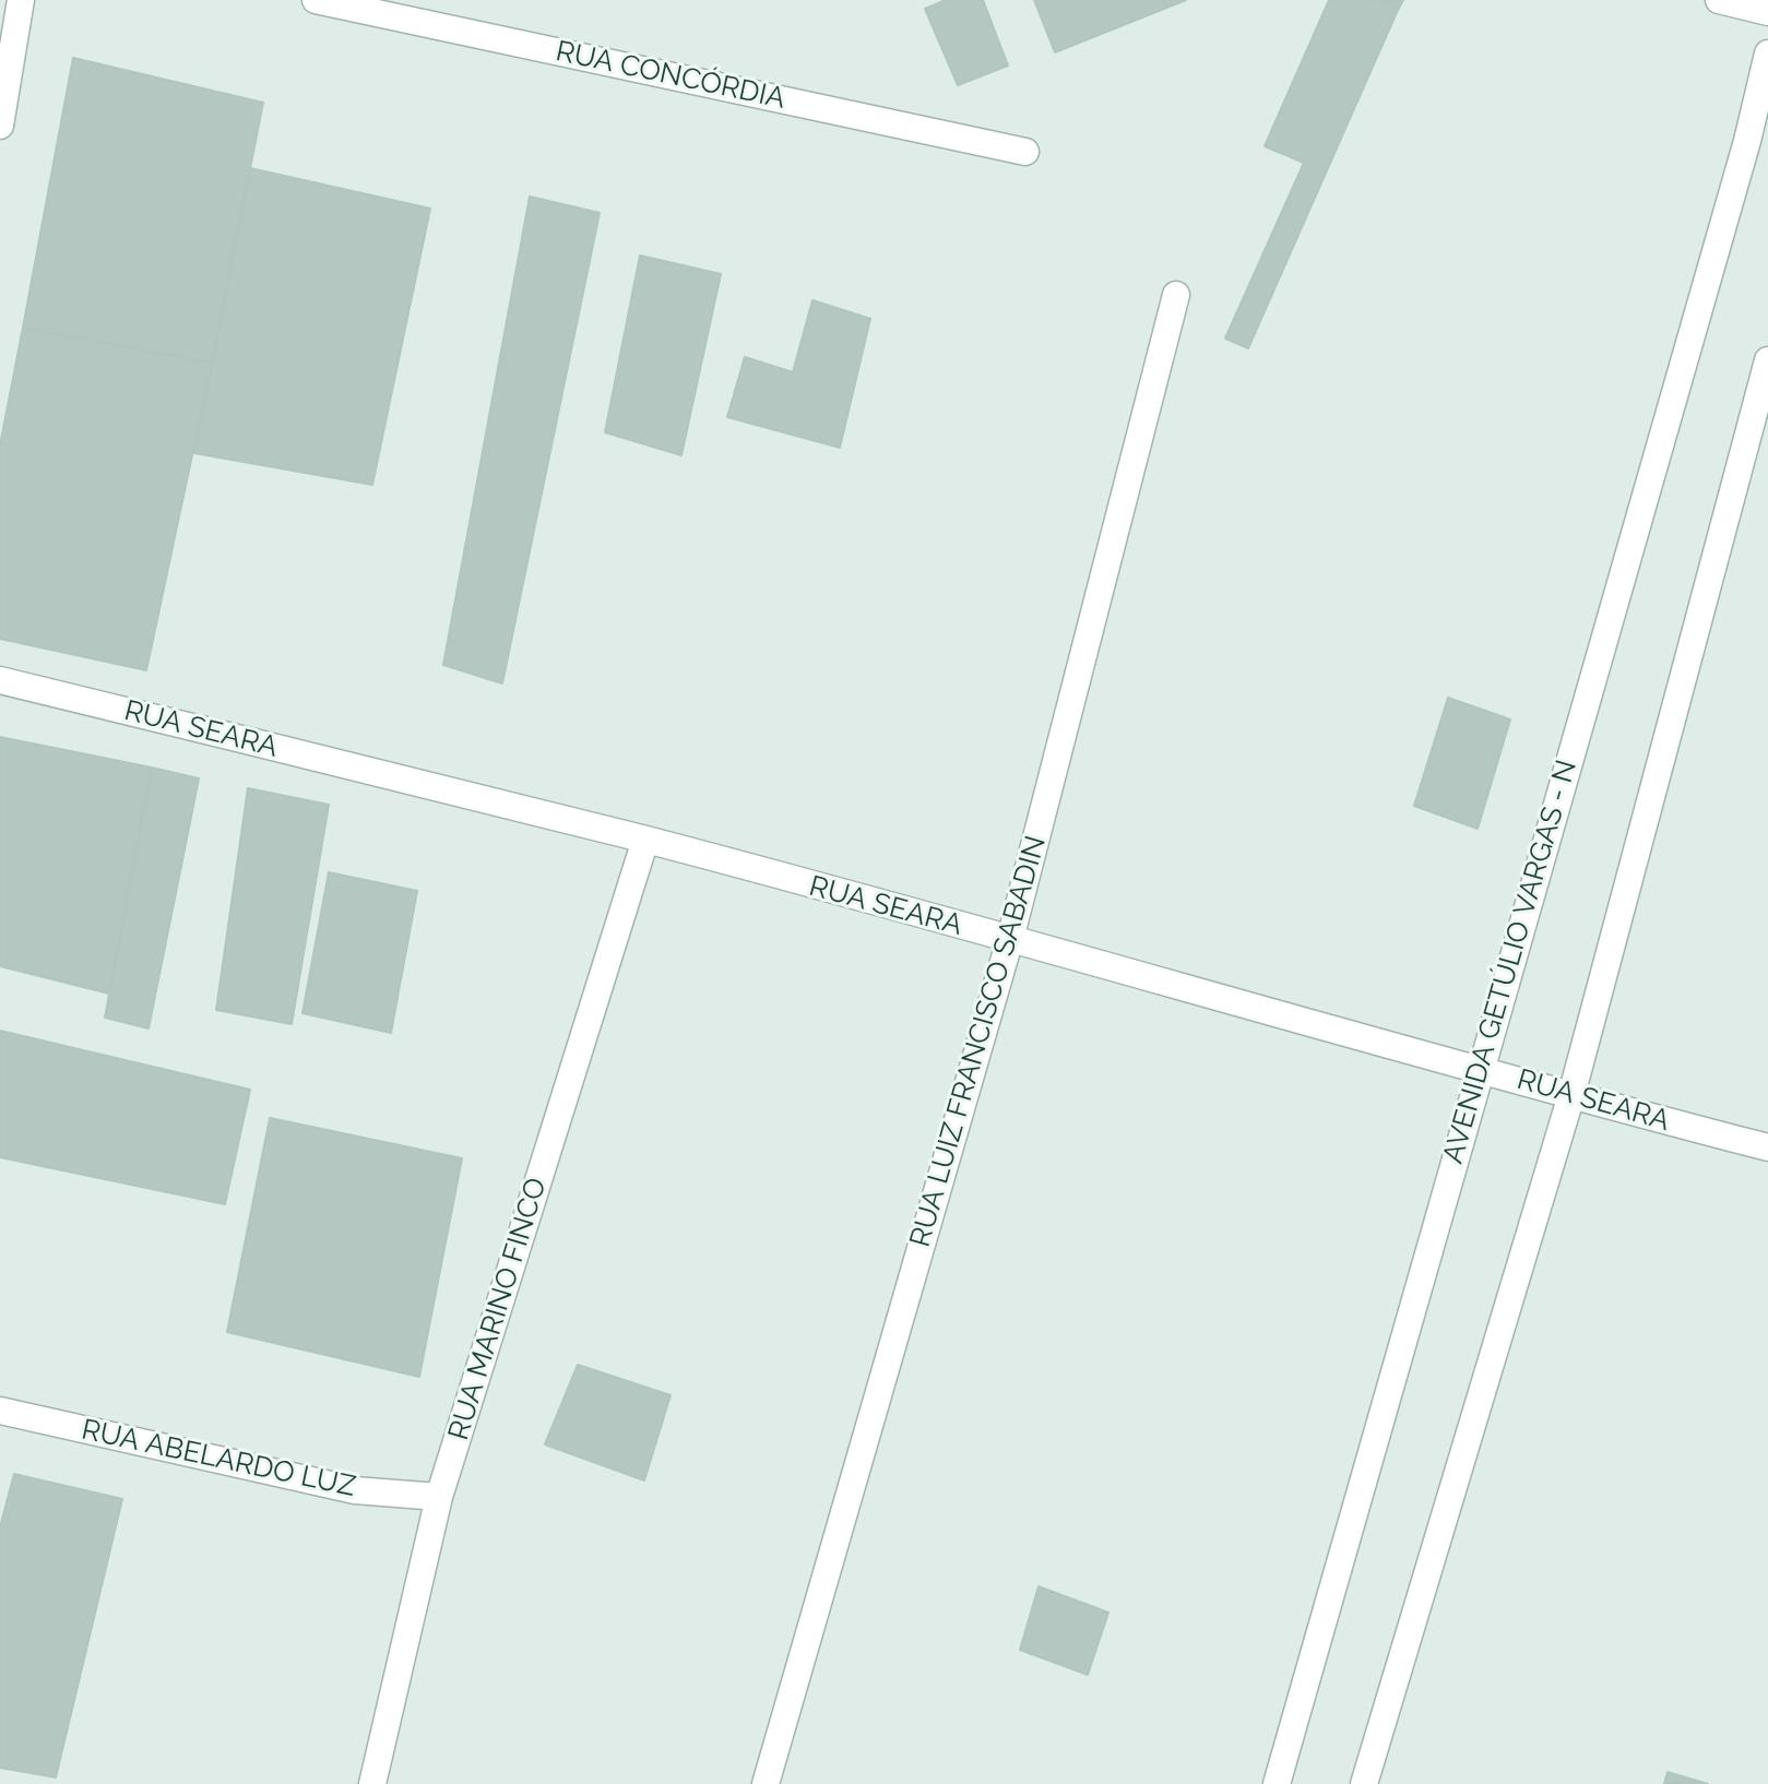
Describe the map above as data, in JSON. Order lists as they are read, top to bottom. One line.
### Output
{"streets":{"street":["RUA CONCÓRDIA","RUA SEARA","AVENIDA GETÚLIO VARGAS - N","RUA LUIZ FRANCISCO SABADIN","RUA MARINO FINCO","RUA ABELARDO LUZ"]},"crossings":[["RUA SEARA","AVENIDA GETÚLIO VARGAS - N"],["RUA SEARA","RUA LUIZ FRANCISCO SABADIN"],["RUA SEARA","RUA MARINO FINCO"],["RUA MARINO FINCO","RUA ABELARDO LUZ"]]}
